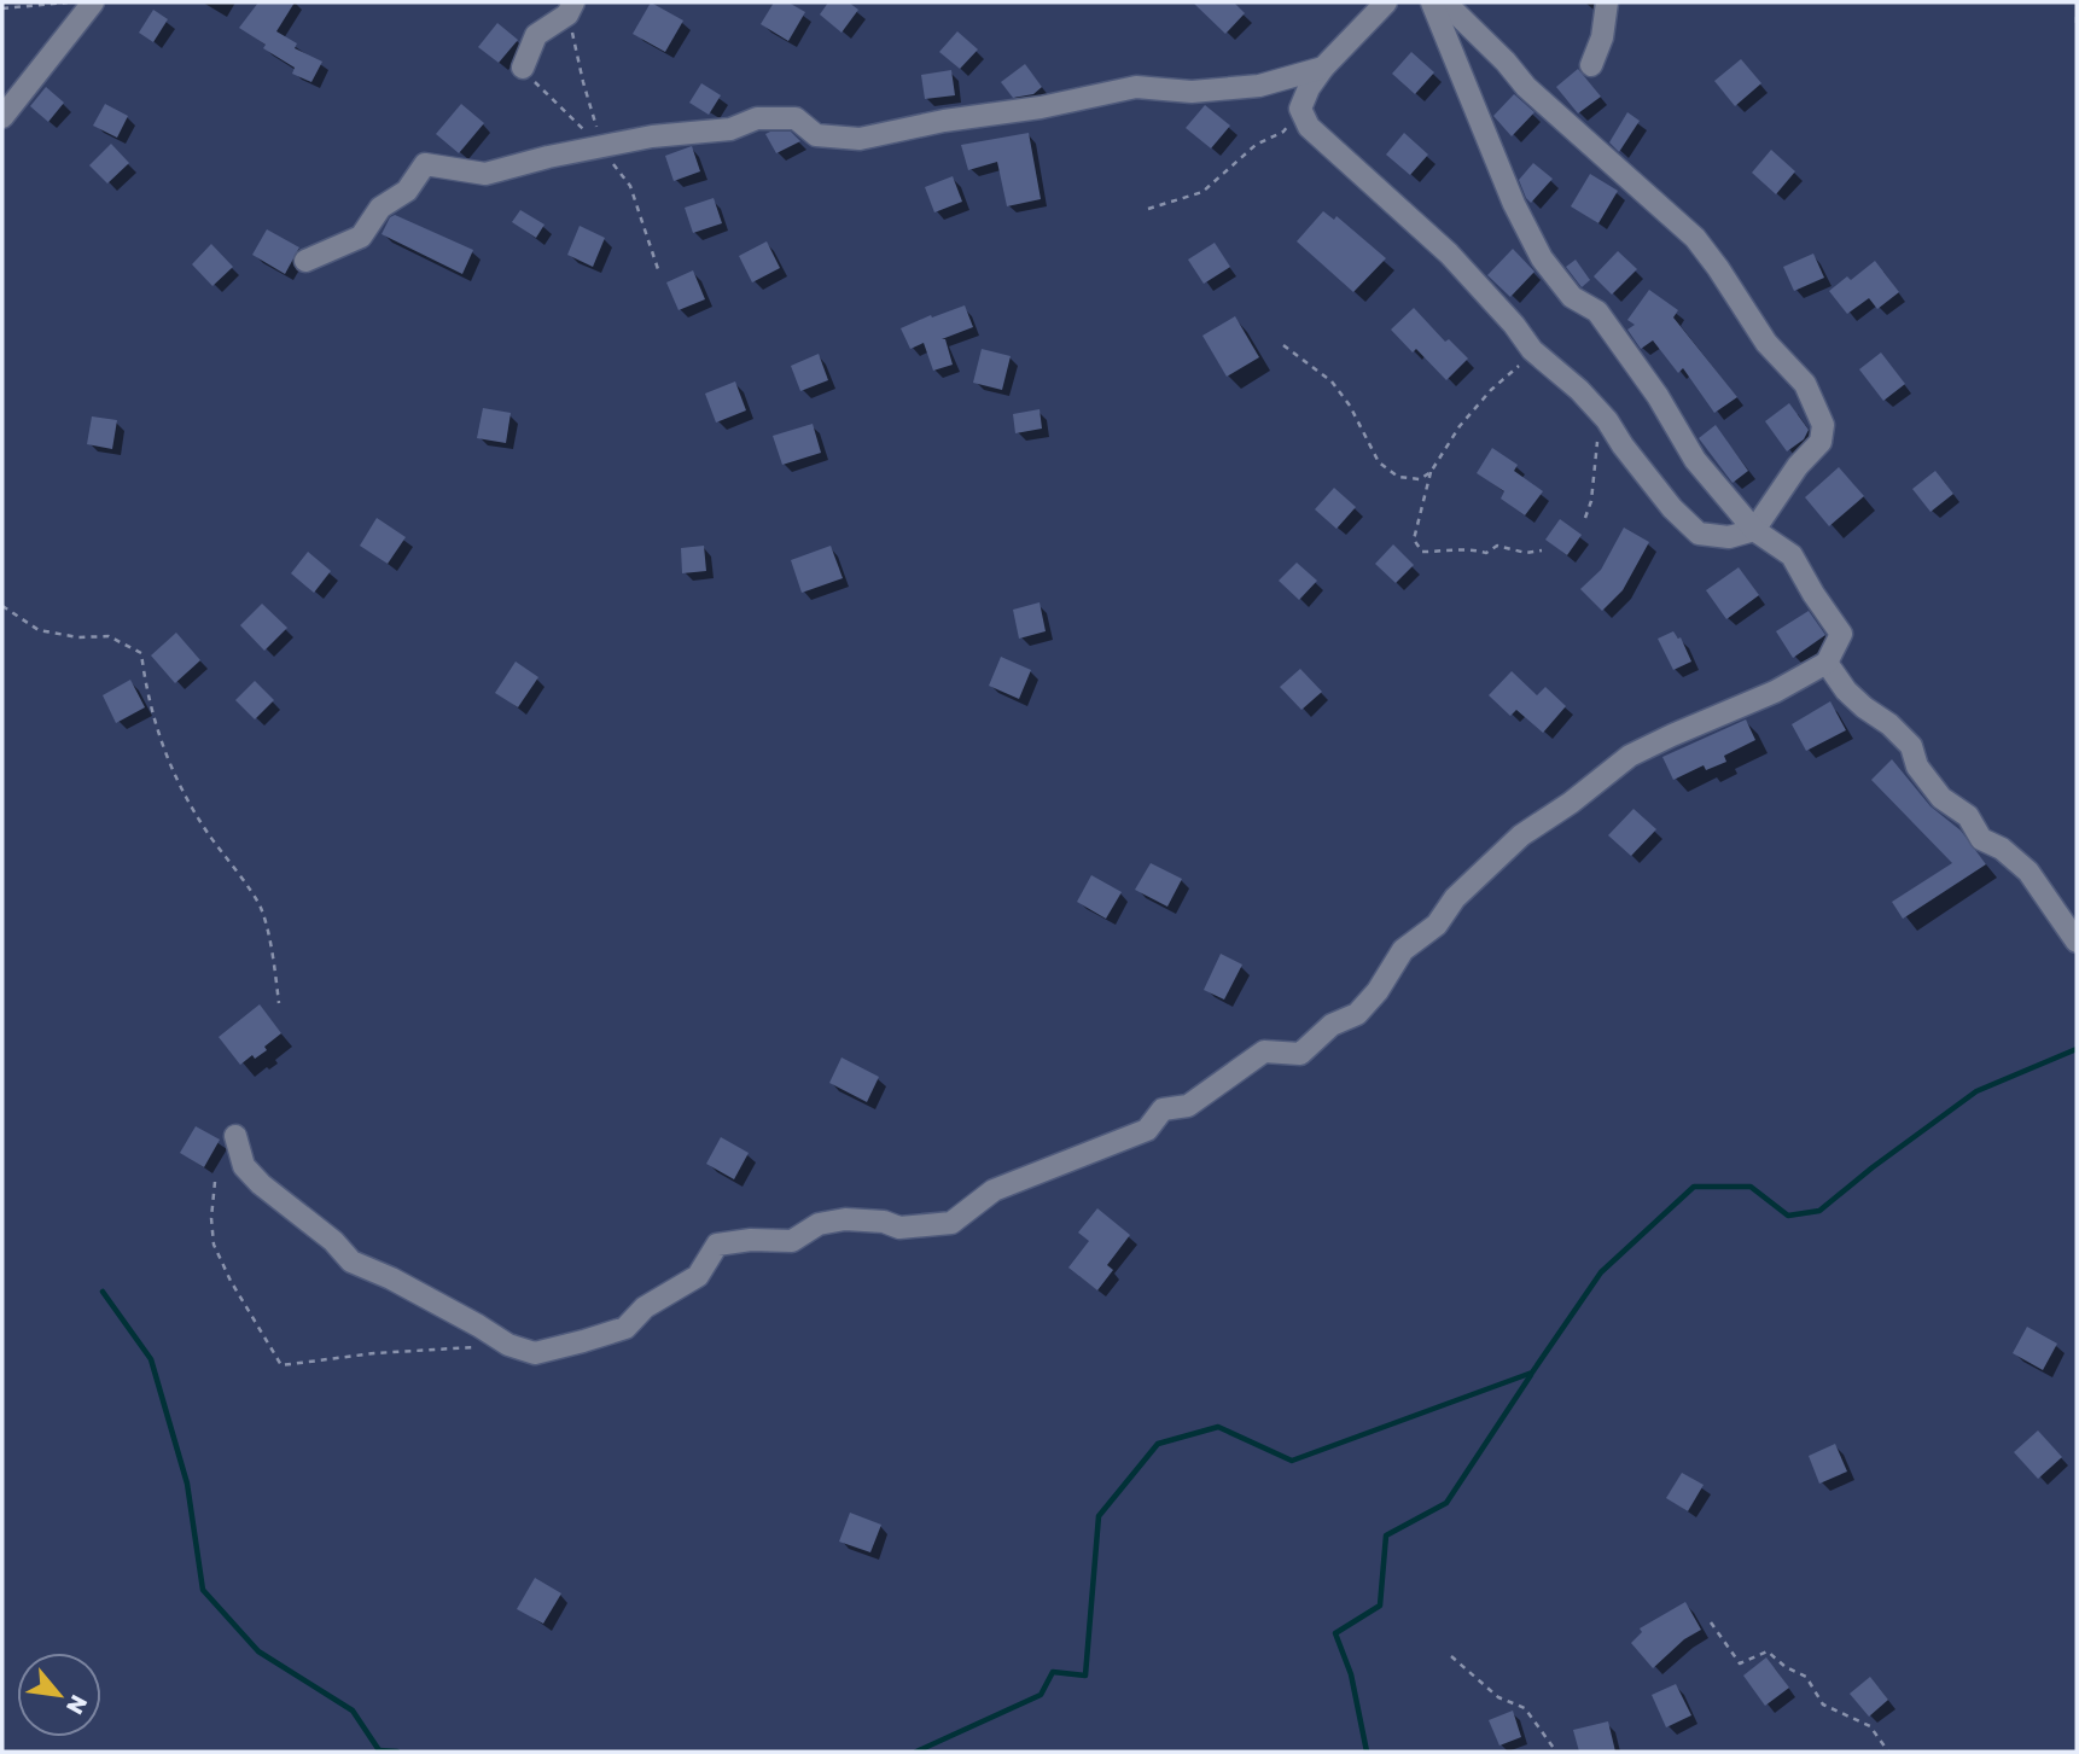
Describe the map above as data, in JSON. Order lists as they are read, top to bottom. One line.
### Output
{"north":"bottom right"}
